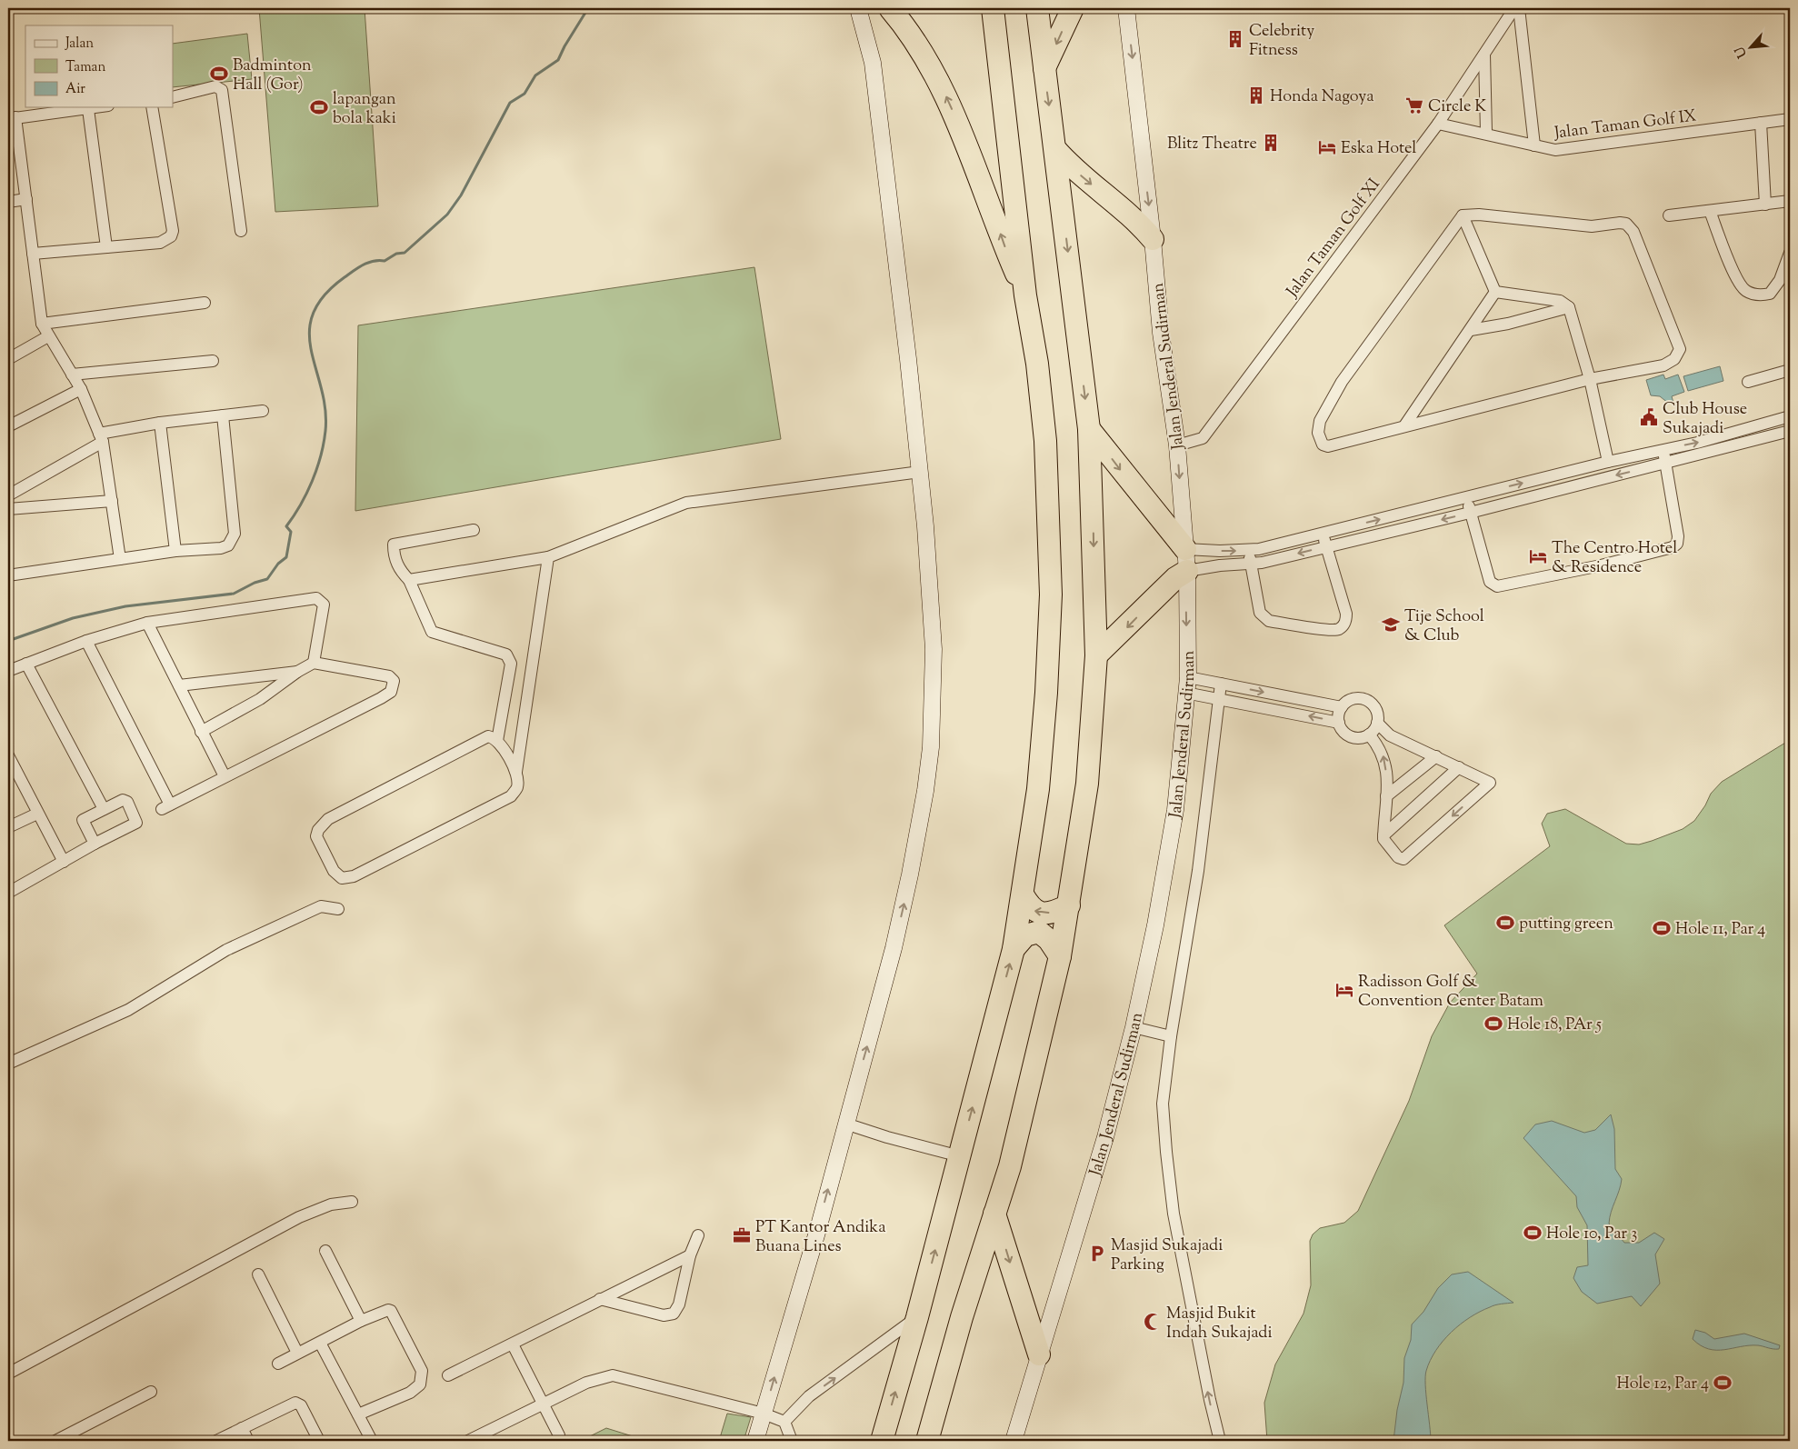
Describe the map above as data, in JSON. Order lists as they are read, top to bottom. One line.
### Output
{"streets":{"street":["Jalan Taman Golf IX","Jalan Taman Golf XI","Jalan Jenderal Sudirman"]},"crossings":[["Jalan Taman Golf IX","Jalan Taman Golf XI"],["Jalan Taman Golf XI","Jalan Jenderal Sudirman"]],"places":{"building":["Celebrity Fitness","Honda Nagoya","Blitz Theatre"],"sports":["Badminton Hall (Gor)","lapangan bola kaki","putting green","Hole 11, Par 4","Hole 18, PAr 5","Hole 10, Par 3","Hole 12, Par 4"],"supermarket":["Circle K"],"hotel":["Eska Hotel","The Centro Hotel & Residence","Radisson Golf & Convention Center Batam"],"public building":["Club House Sukajadi"],"school or university":["Tije School & Club"],"office":["PT Kantor Andika Buana Lines"],"parking":["Masjid Sukajadi Parking"],"mosque":["Masjid Bukit Indah Sukajadi"]},"legend":["Jalan","Taman","Air"],"north":"bottom left"}
